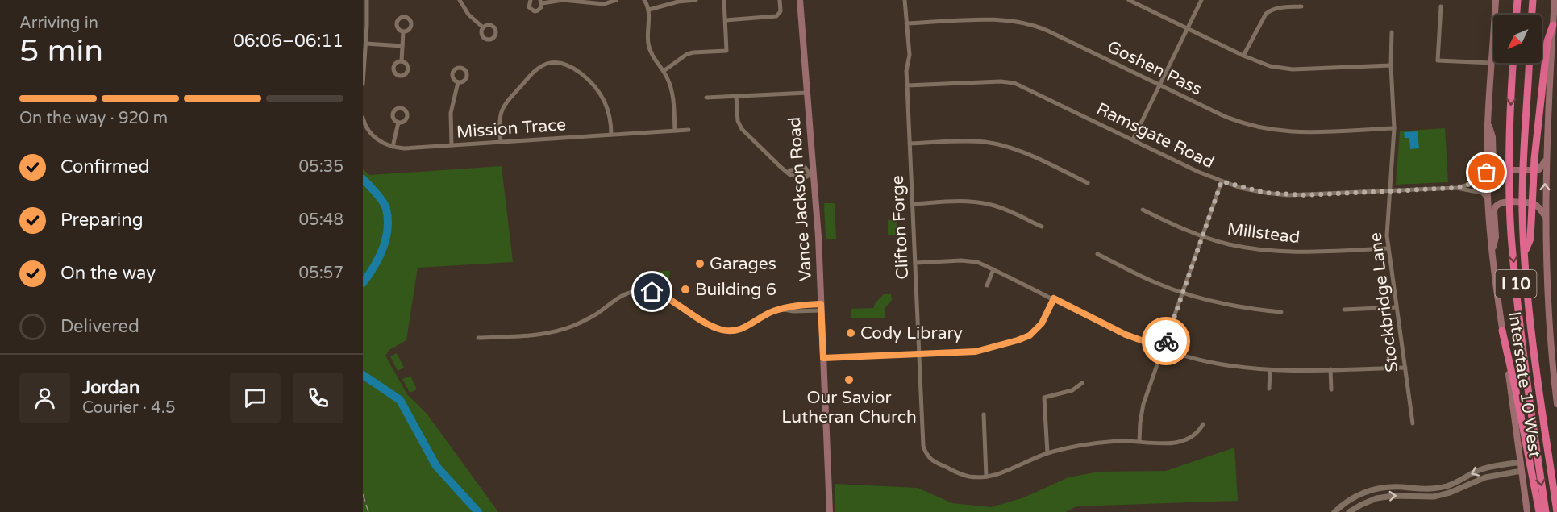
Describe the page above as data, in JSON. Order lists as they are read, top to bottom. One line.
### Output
{"streets":{"highway":["I 10"],"main road":["Vance Jackson Road","Interstate 10 West"],"street":["Goshen Pass","Mission Trace","Ramsgate Road","Clifton Forge","Millstead","Stockbridge Lane"]},"crossings":[["Goshen Pass","Clifton Forge"],["Goshen Pass","Stockbridge Lane"],["Ramsgate Road","Clifton Forge"],["Ramsgate Road","Stockbridge Lane"],["Ramsgate Road","Interstate 10 West"],["Millstead","Stockbridge Lane"]],"places":["Garages","Building 6","Cody Library","Our Savior Lutheran Church"],"north":"bottom left","page":{"heading":["5 min","Arriving in","06:06–06:11"],"panel":["Jordan","Courier · 4.5"],"bar":"On the way · 920 m","list":[["Confirmed","05:35"],["Preparing","05:48"],["On the way","05:57"],"Delivered"]}}
